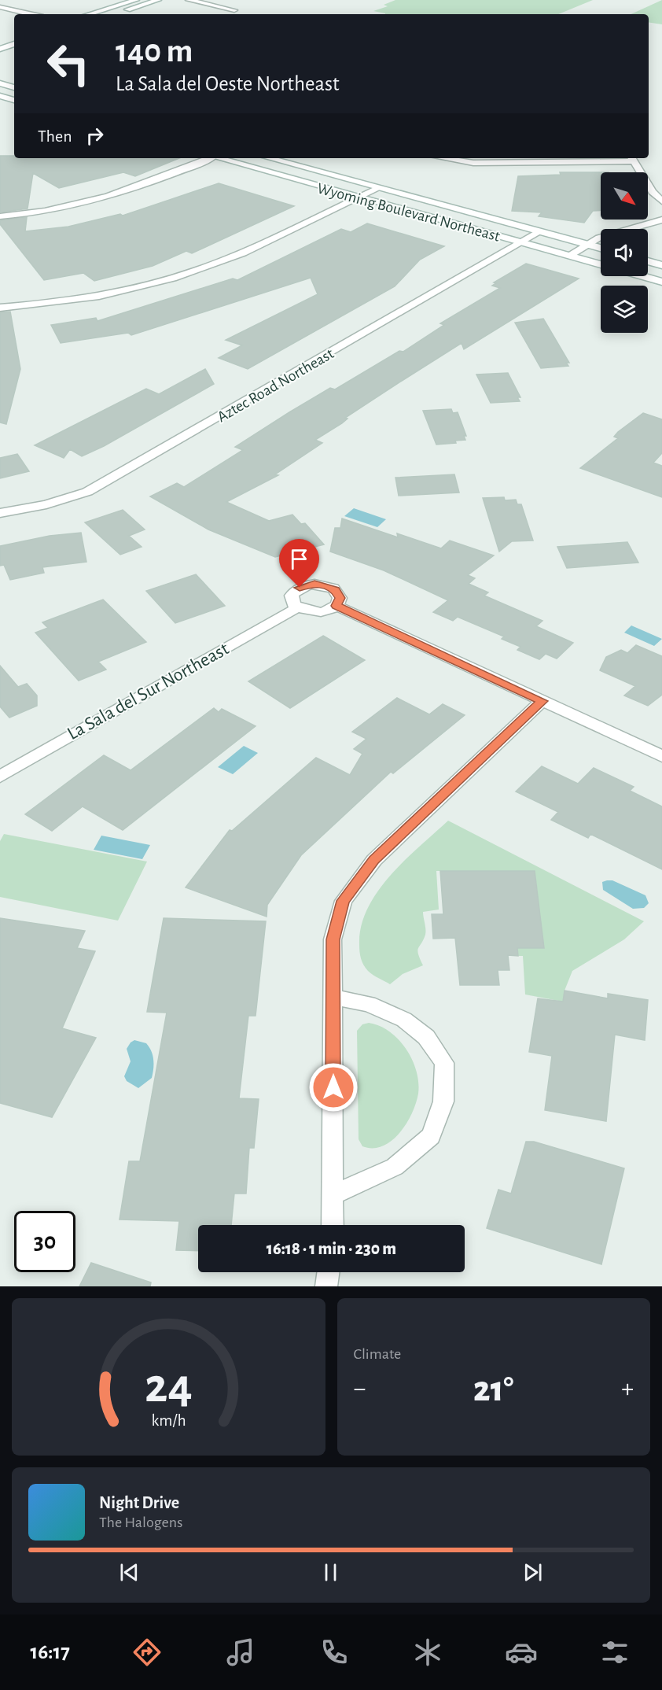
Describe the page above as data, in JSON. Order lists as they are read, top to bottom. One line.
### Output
{"streets":{"street":["Wyoming Boulevard Northeast","Aztec Road Northeast","La Sala del Sur Northeast"]},"crossings":[["Wyoming Boulevard Northeast","Aztec Road Northeast"]],"north":"bottom right","page":{"turn":["140 m","La Sala del Oeste Northeast"],"then":"Then","limit":"30","trip":"16:18 · 1 min · 230 m","tile":"Climate","heat":["−","21°","+"],"song":["Night Drive","The Halogens"],"tabs":"16:17","gauge":["24","km/h"]}}
